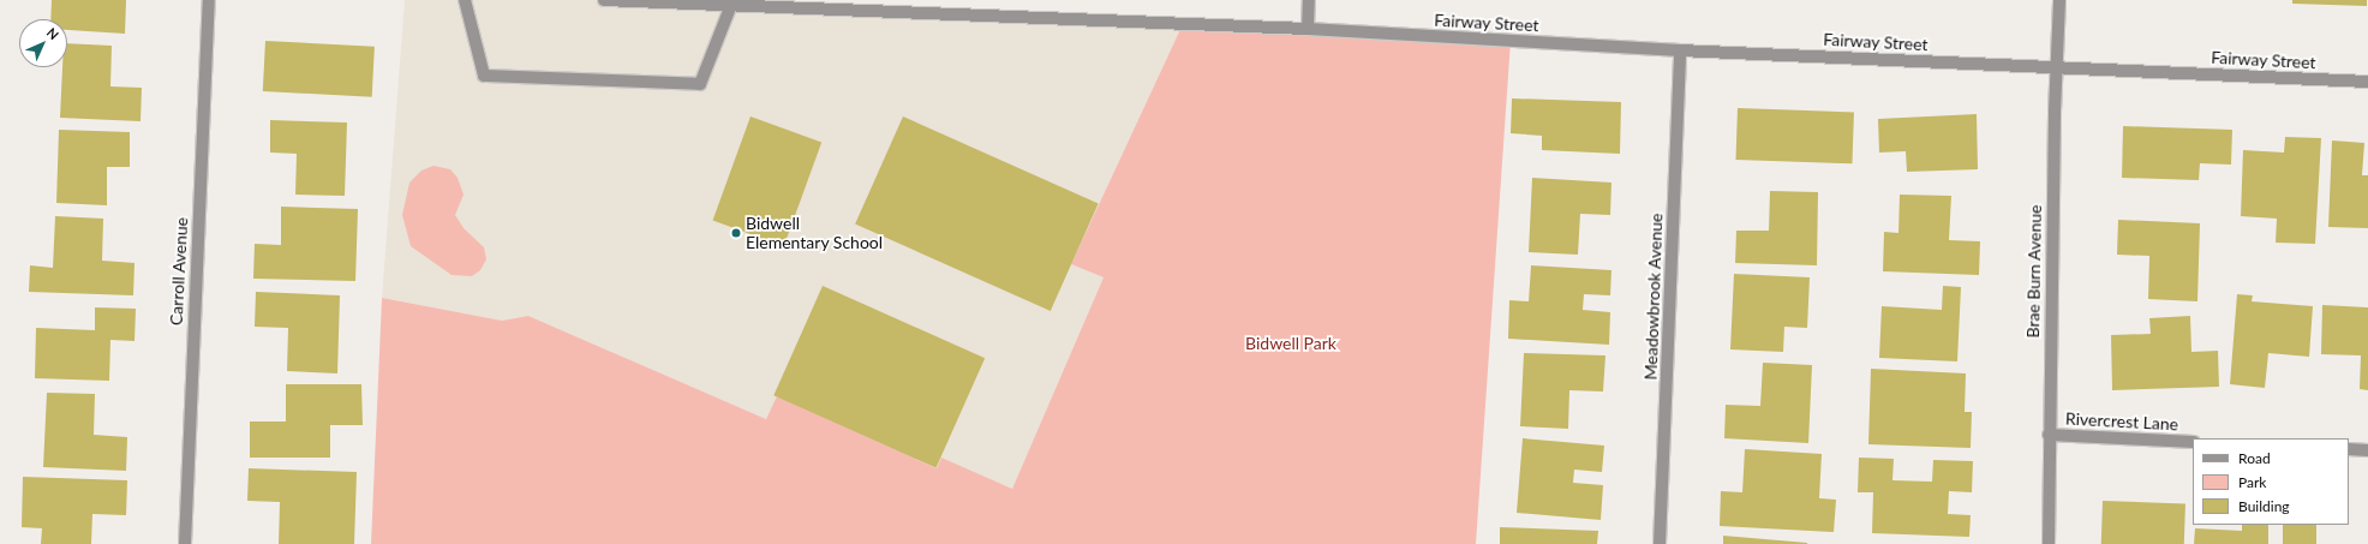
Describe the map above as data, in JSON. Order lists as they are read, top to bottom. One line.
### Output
{"streets":{"street":["Fairway Street","Carroll Avenue","Brae Burn Avenue","Meadowbrook Avenue","Rivercrest Lane"]},"crossings":[["Fairway Street","Brae Burn Avenue"],["Fairway Street","Meadowbrook Avenue"],["Brae Burn Avenue","Rivercrest Lane"]],"parks":["Bidwell Park"],"places":["Bidwell Elementary School"],"legend":["Road","Park","Building"],"north":"top right"}
